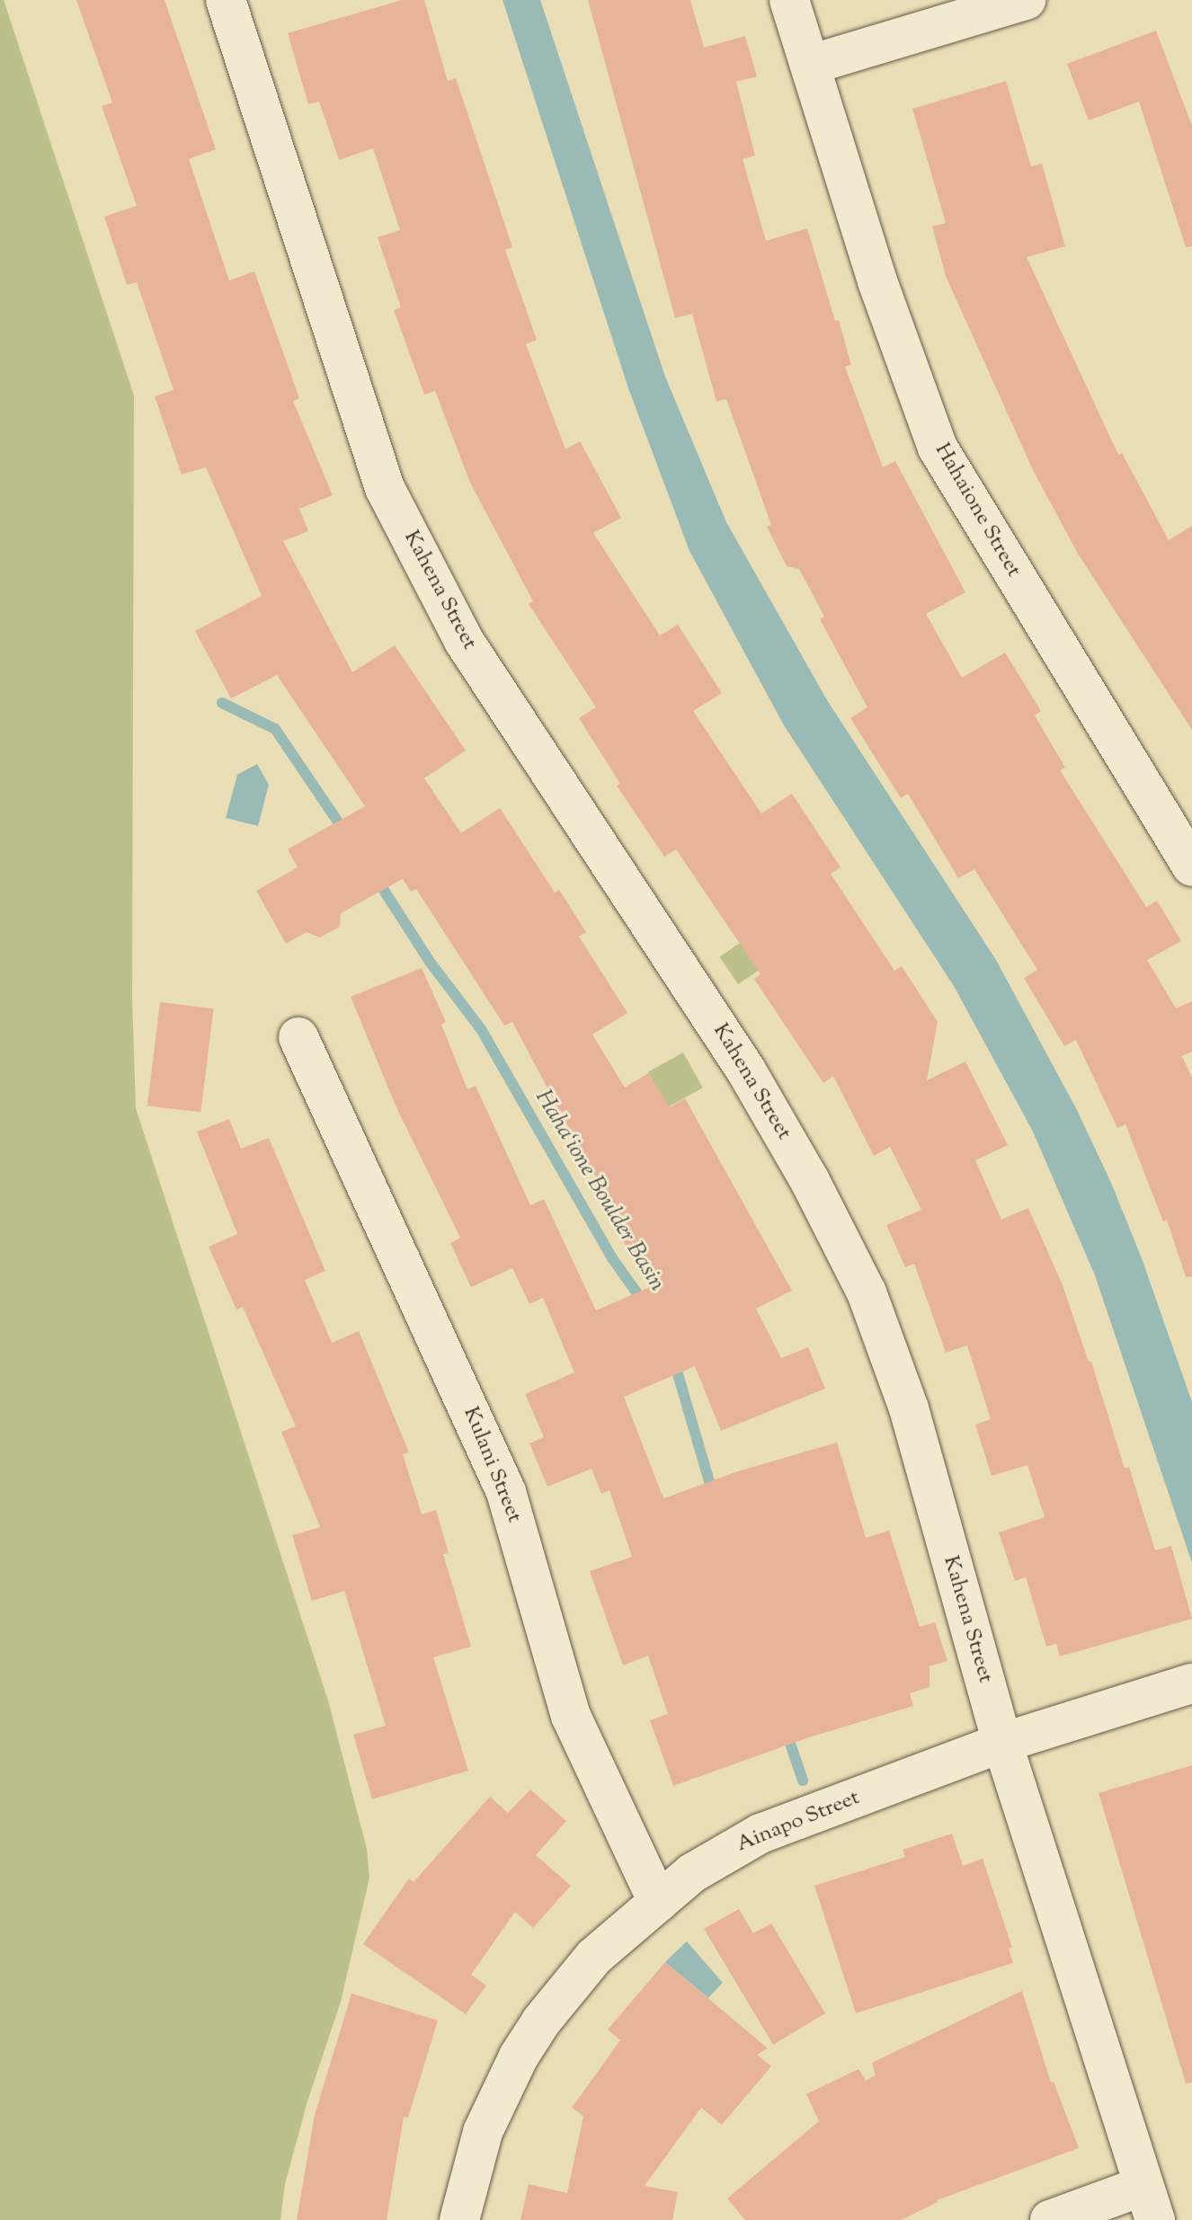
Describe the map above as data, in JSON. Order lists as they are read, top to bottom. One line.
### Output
{"streets":{"street":["Hahaione Street","Kahena Street","Kulani Street","Ainapo Street"]},"crossings":[["Kahena Street","Ainapo Street"],["Kulani Street","Ainapo Street"]],"water":["Haha‘ione Boulder Basin"]}
